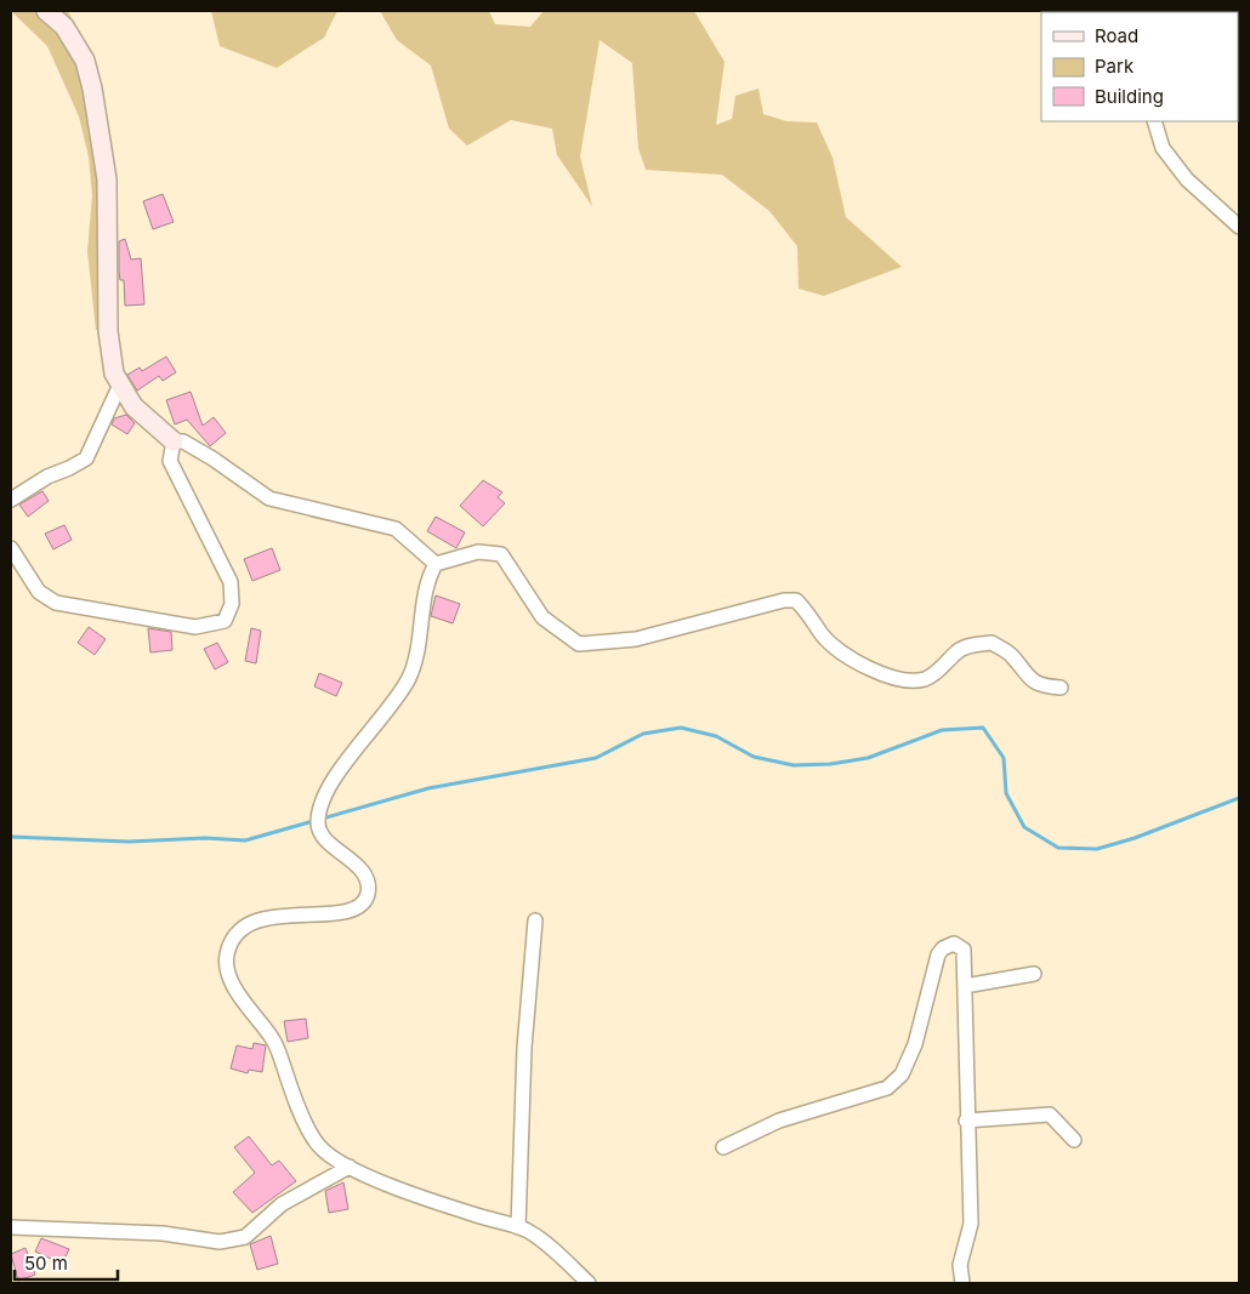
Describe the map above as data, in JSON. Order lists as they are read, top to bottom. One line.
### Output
{"legend":["Road","Park","Building"],"scale_bar":"50 m"}
